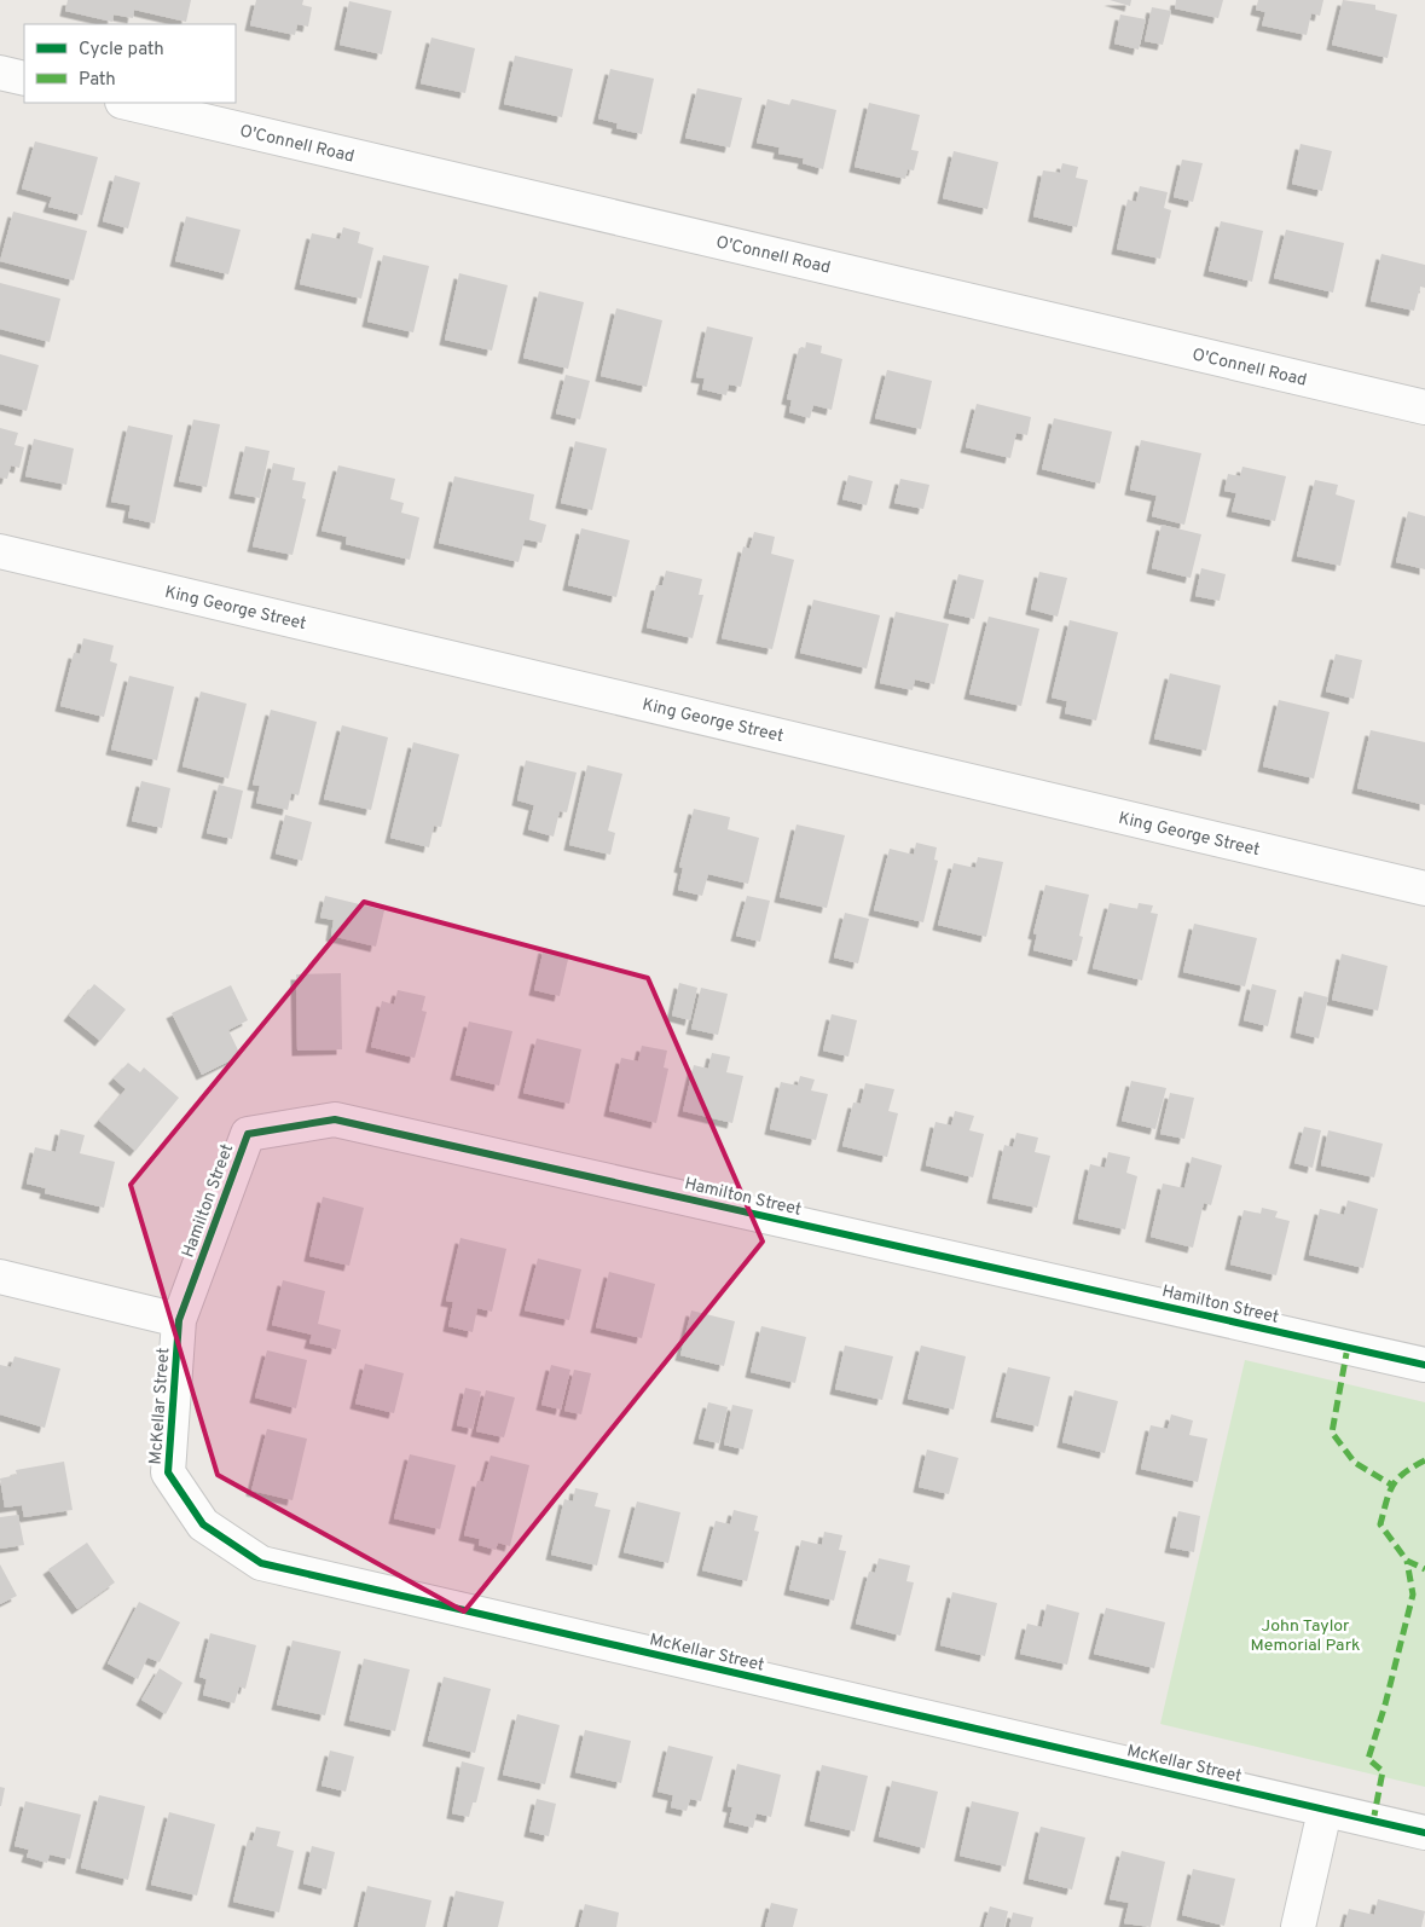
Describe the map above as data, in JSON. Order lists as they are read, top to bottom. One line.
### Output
{"streets":{"street":["O'Connell Road","King George Street","Hamilton Street","McKellar Street"]},"crossings":[["Hamilton Street","McKellar Street"]],"parks":["John Taylor Memorial Park"],"legend":["Cycle path","Path"]}
